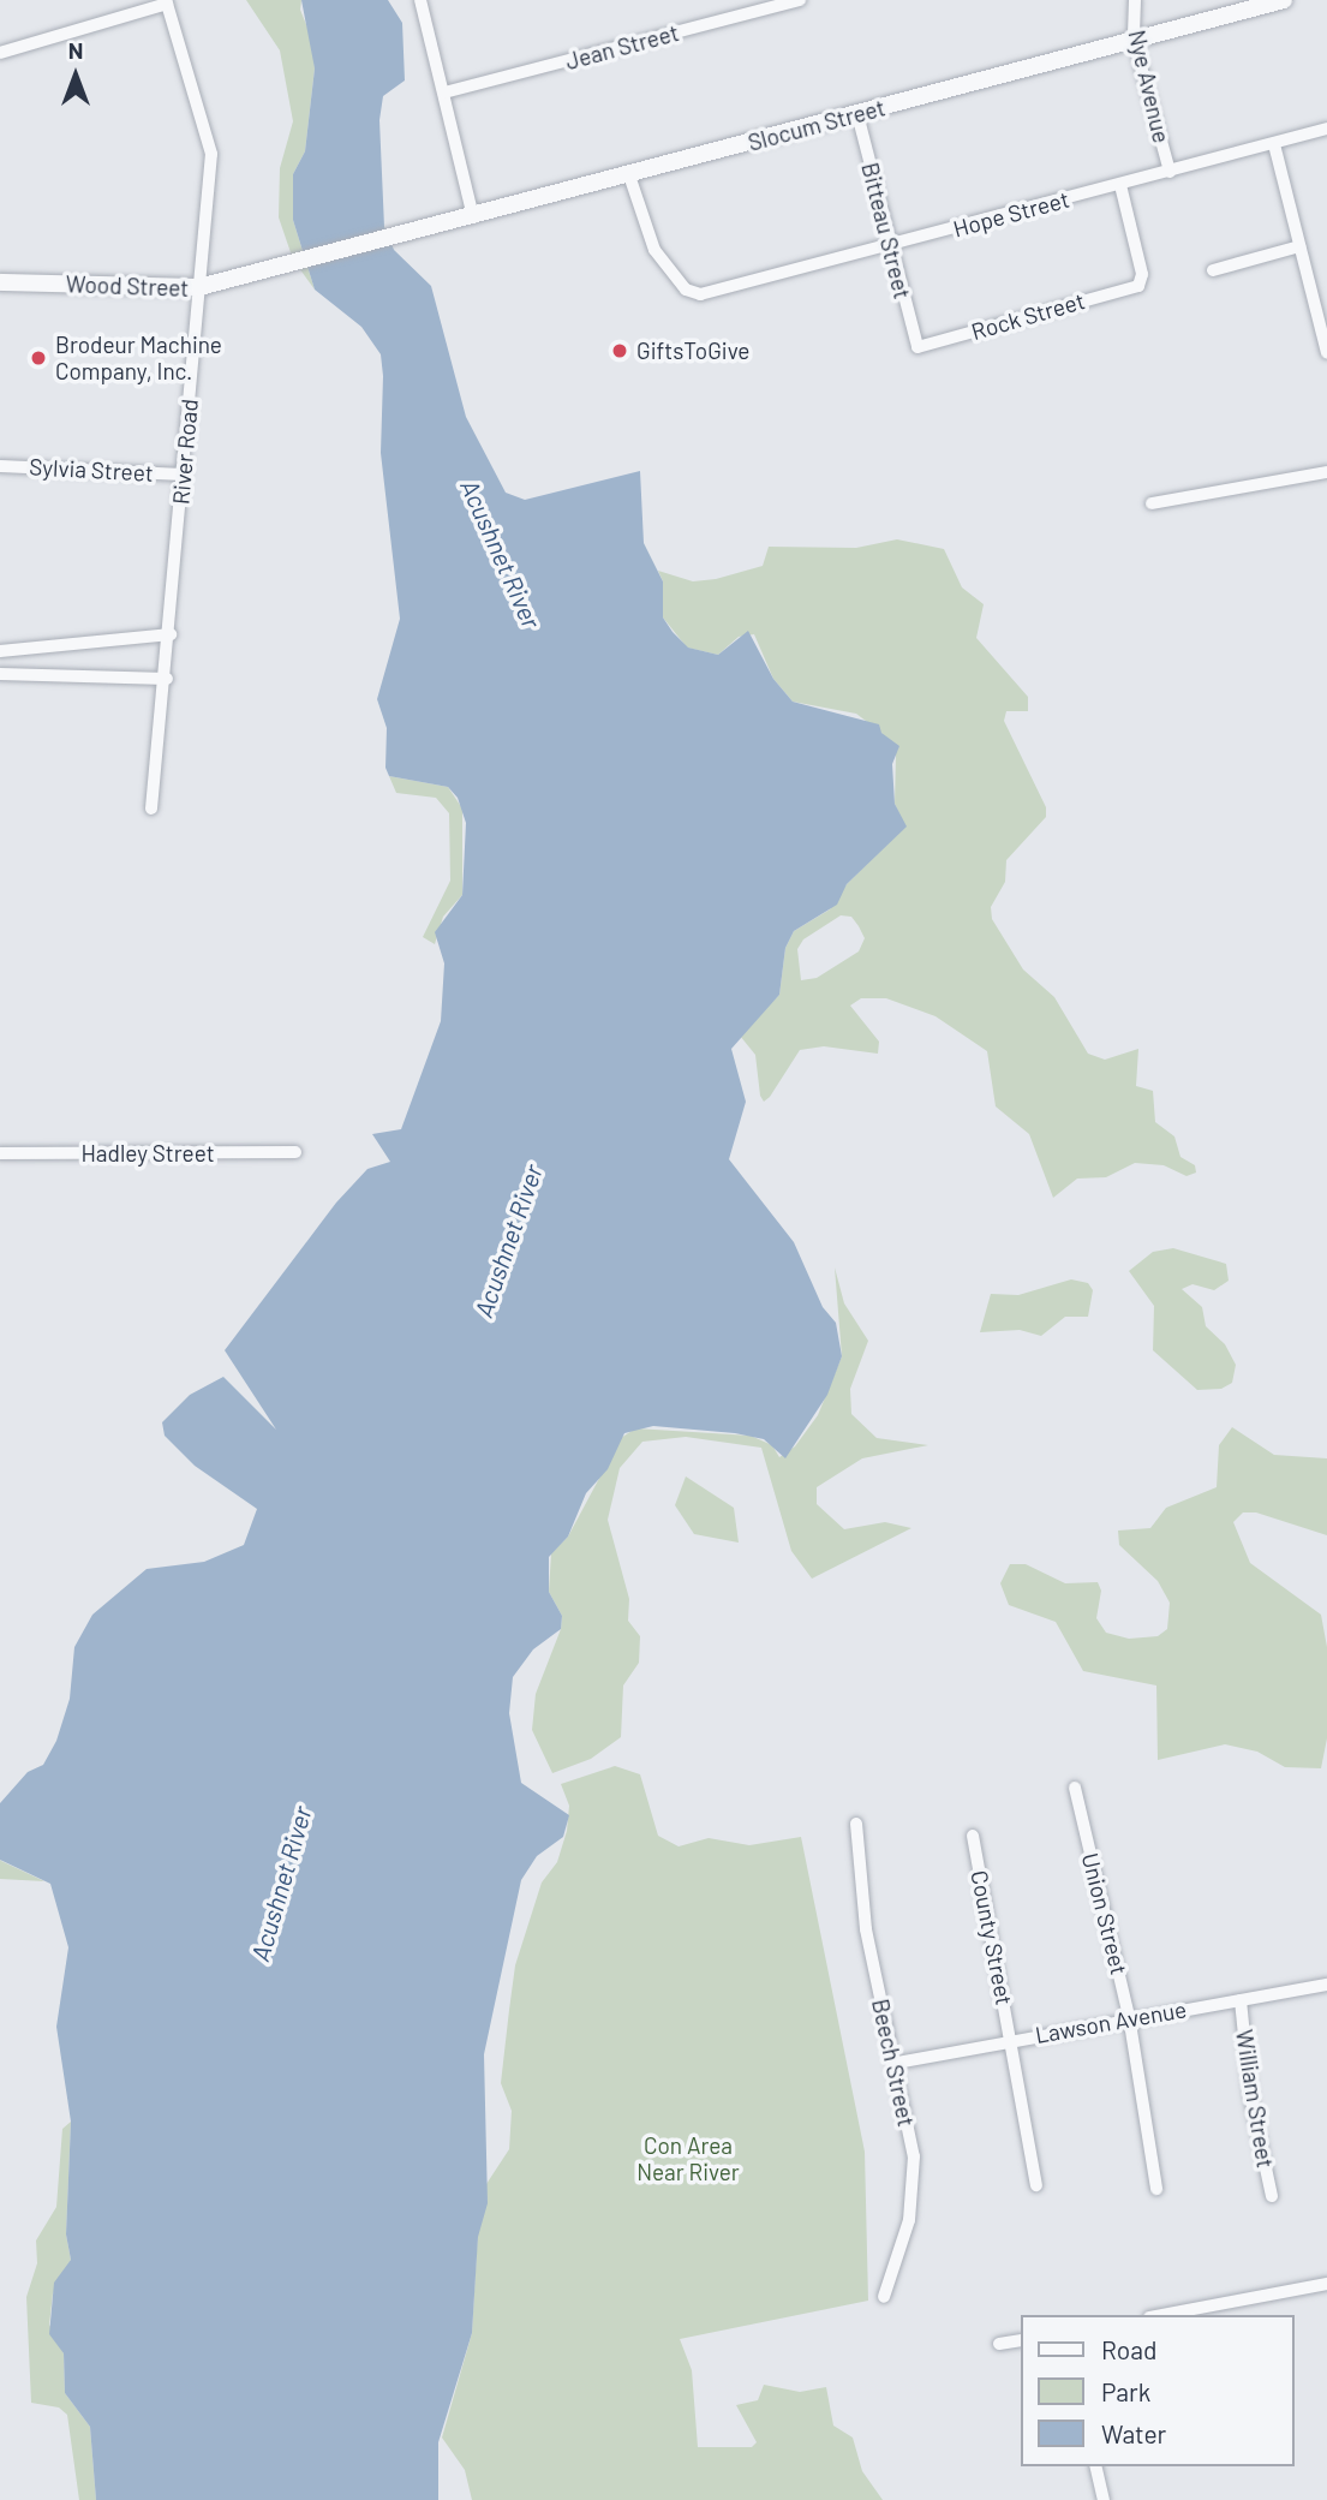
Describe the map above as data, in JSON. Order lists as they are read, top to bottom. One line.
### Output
{"streets":{"street":["Jean Street","Nye Avenue","Slocum Street","Hope Street","Bitteau Street","Wood Street","Rock Street","River Road","Sylvia Street","Hadley Street","Union Street","County Street","Lawson Avenue","Beech Street","William Street"]},"crossings":[["Nye Avenue","Slocum Street"],["Nye Avenue","Hope Street"],["Slocum Street","Hope Street"],["Slocum Street","Bitteau Street"],["Slocum Street","Wood Street"],["Hope Street","Bitteau Street"],["Hope Street","Rock Street"],["Bitteau Street","Rock Street"],["Wood Street","River Road"],["River Road","Sylvia Street"],["Union Street","Lawson Avenue"],["County Street","Lawson Avenue"],["Lawson Avenue","Beech Street"],["Lawson Avenue","William Street"]],"water":["Acushnet River"],"parks":["Con Area Near River"],"places":["GiftsToGive","Brodeur Machine Company, Inc."],"legend":["Road","Park","Water"],"north":"top"}
